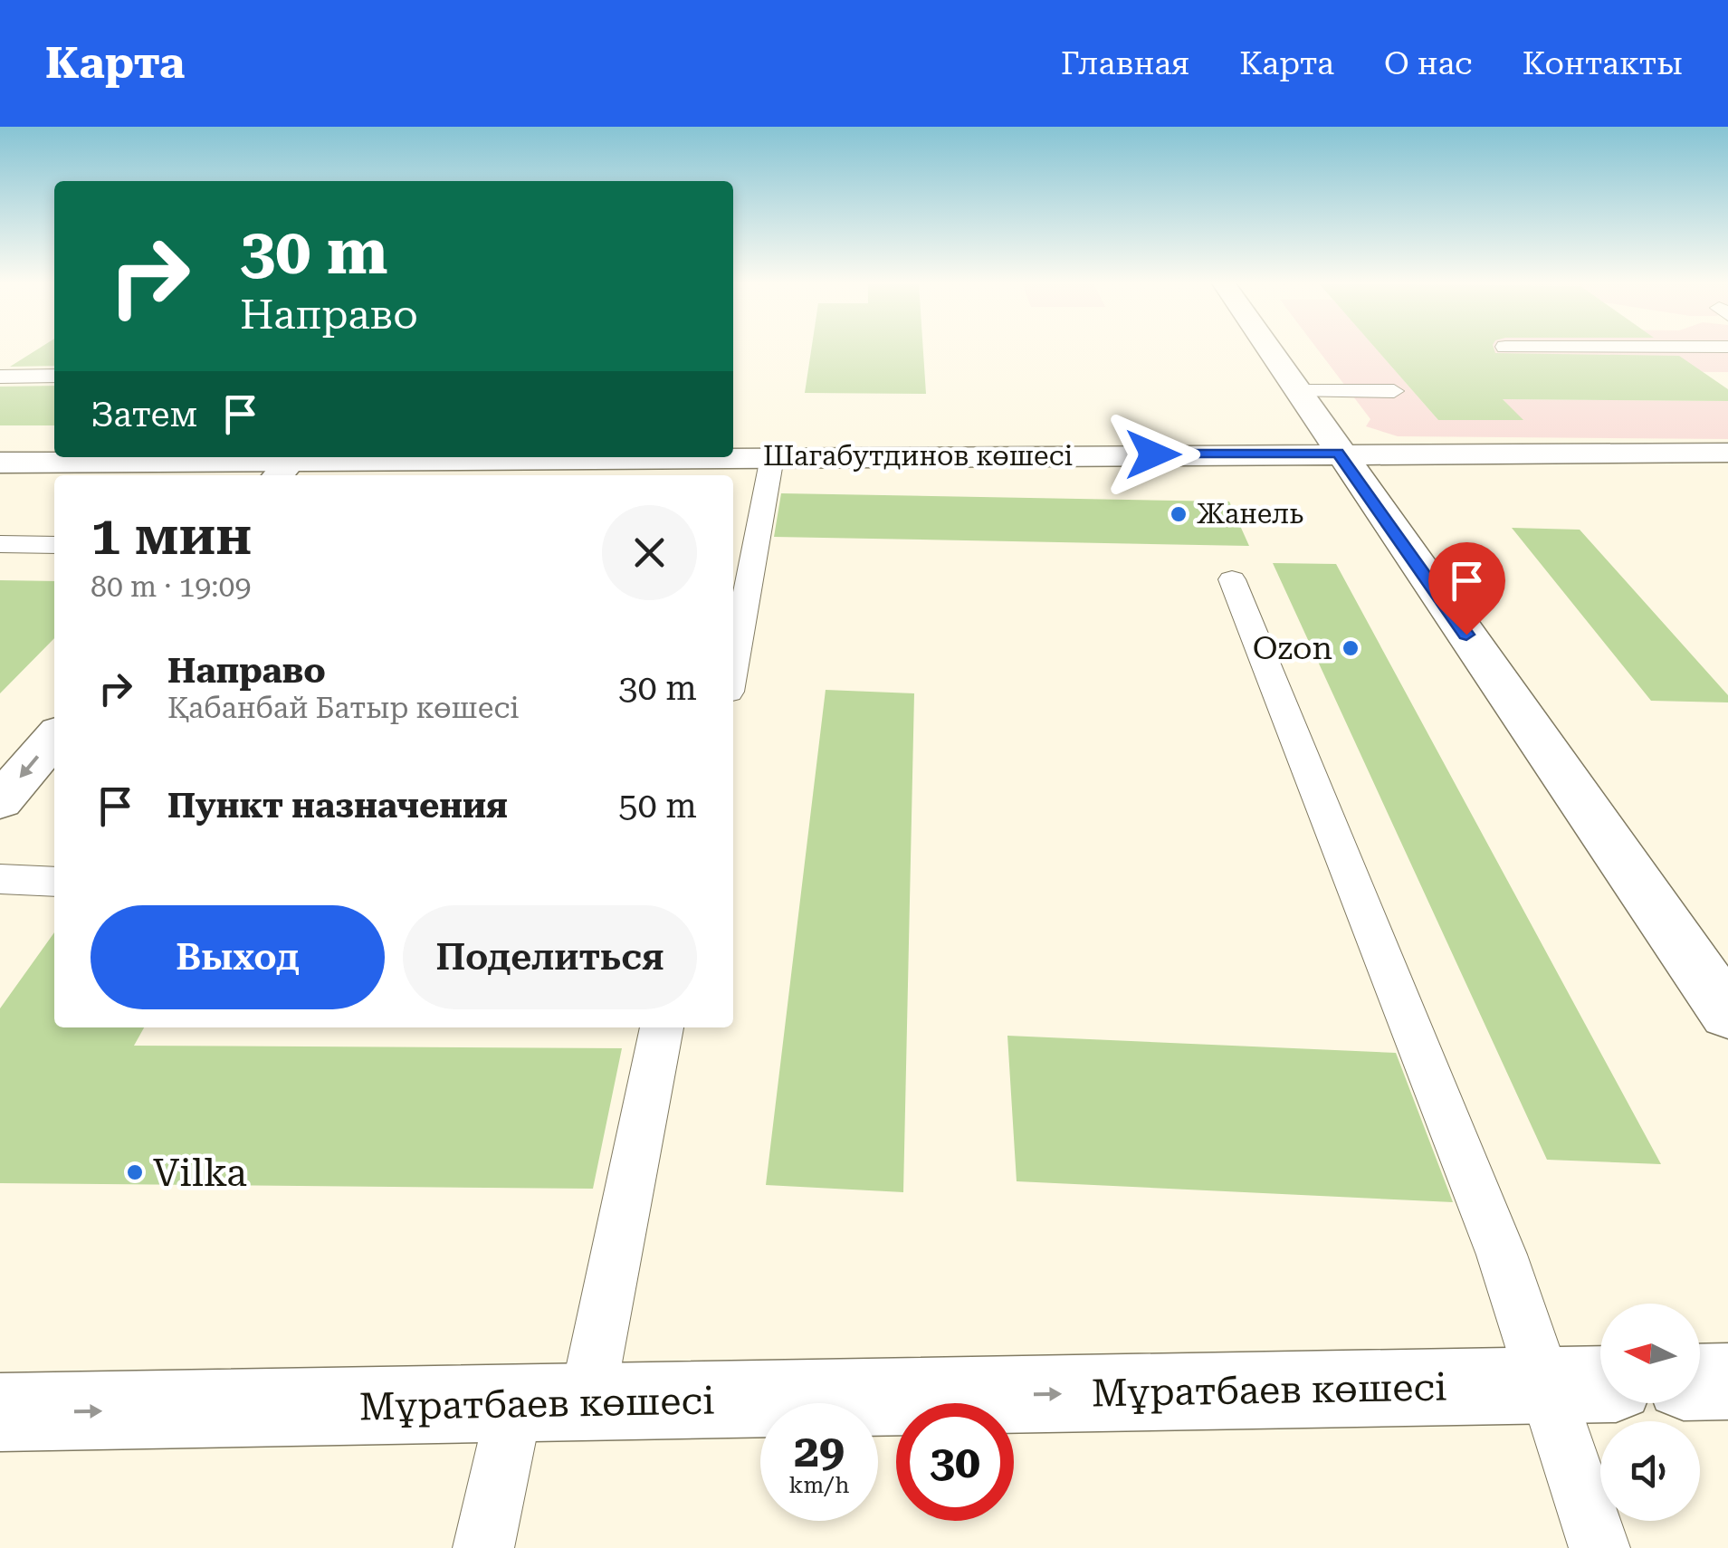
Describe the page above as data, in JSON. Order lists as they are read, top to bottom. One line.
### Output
{"streets":{"street":["Шагабутдинов көшесі","Мұратбаев көшесі"]},"one_way":["Мұратбаев көшесі"],"places":["Жанель","Ozon","Vilka"],"north":"left","page":{"header":"Карта","nav":["Главная","Карта","О нас","Контакты"],"turn":["30 m","Направо"],"then":"Затем","heading":["1 мин","80 m · 19:09"],"list":[{"name":"Направо","note":"Қабанбай Батыр көшесі","value":"30 m"},{"name":"Пункт назначения","value":"50 m"}],"buttons":["Выход","Поделиться"],"speed":"29 km/h","limit":"30"}}
